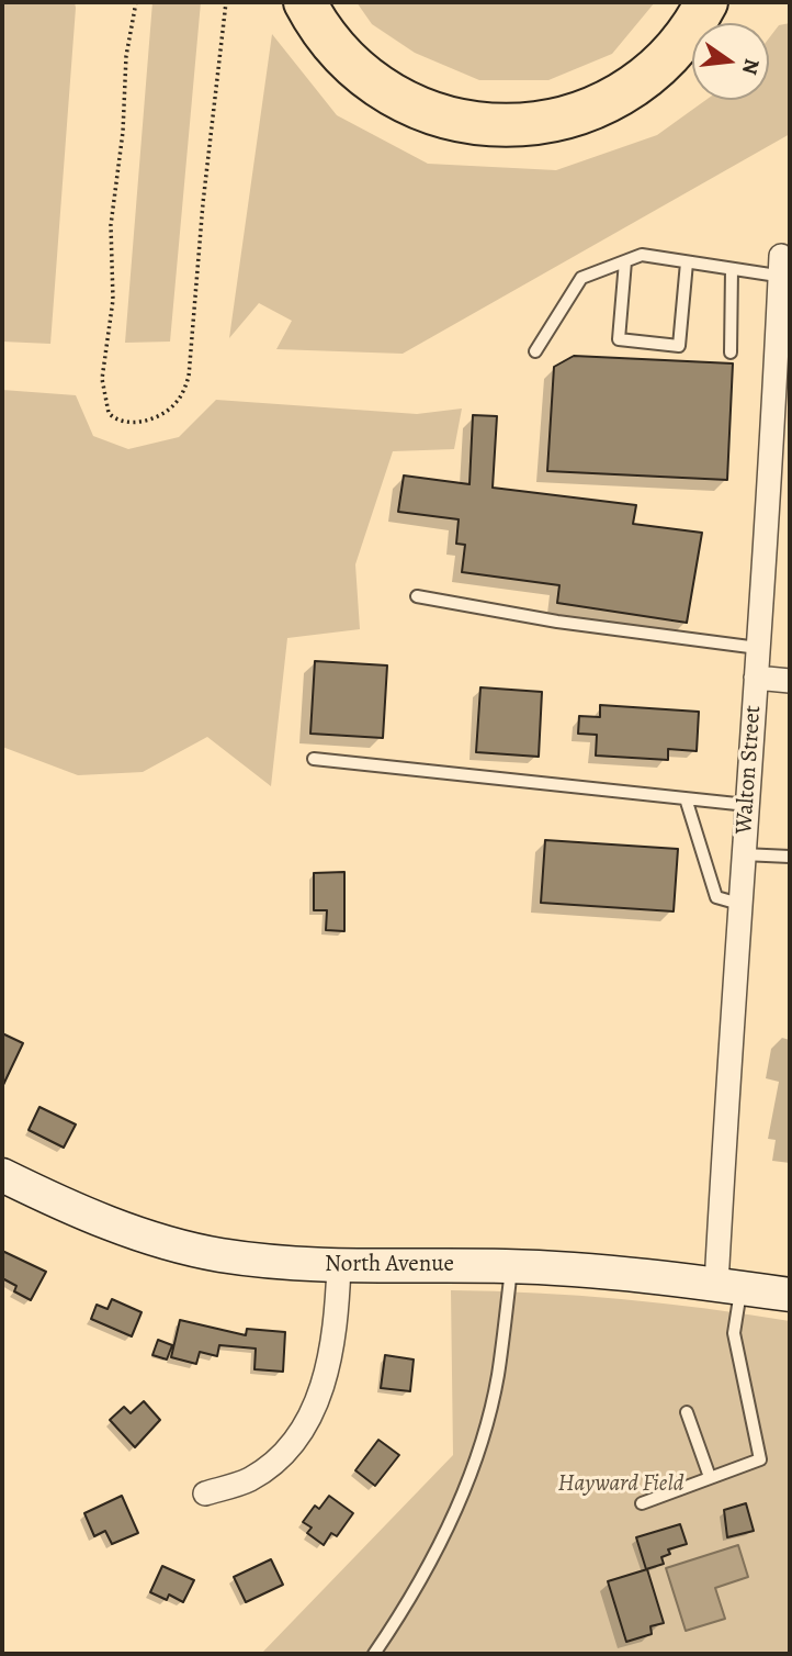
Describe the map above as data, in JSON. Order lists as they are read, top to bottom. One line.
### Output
{"streets":{"main road":["North Avenue"],"street":["Walton Street"]},"crossings":[["Walton Street","North Avenue"]],"parks":["Hayward Field"],"north":"right"}
